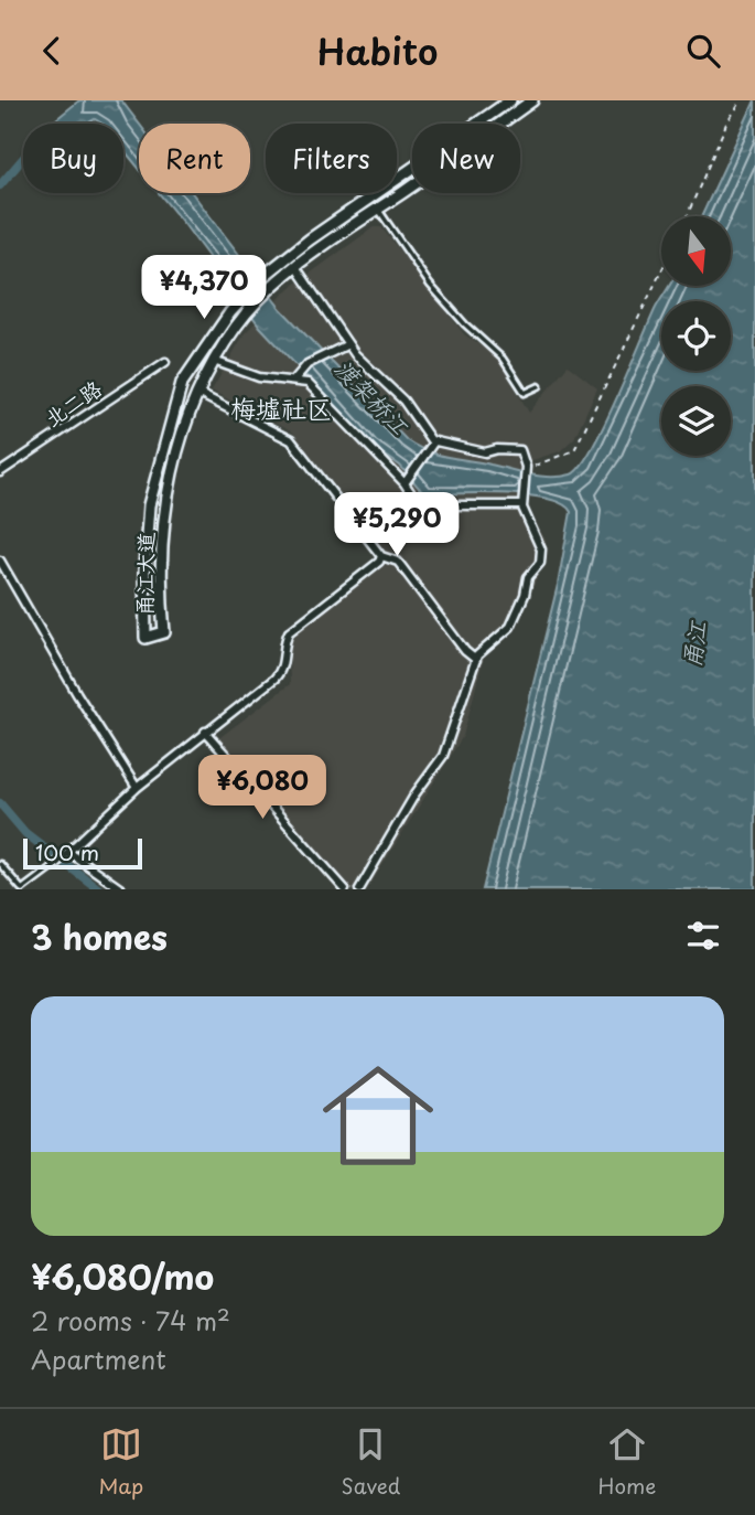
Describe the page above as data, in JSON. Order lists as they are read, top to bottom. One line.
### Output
{"streets":{"main road":["甬江大道"],"street":["北二路"]},"districts":["梅墟社区"],"water":["渡架桥江","甬江"],"scale_bar":"100 m","north":"bottom","page":{"header":"Habito","chip":["Buy","Rent","Filters","New"],"price":["¥4,370","¥5,290","¥6,080"],"scale":"100 m","heading":"3 homes","list":[{"name":"¥6,080/mo","note":"2 rooms · 74 m² · Apartment"}],"tabs":["Map","Saved","Home"]}}
